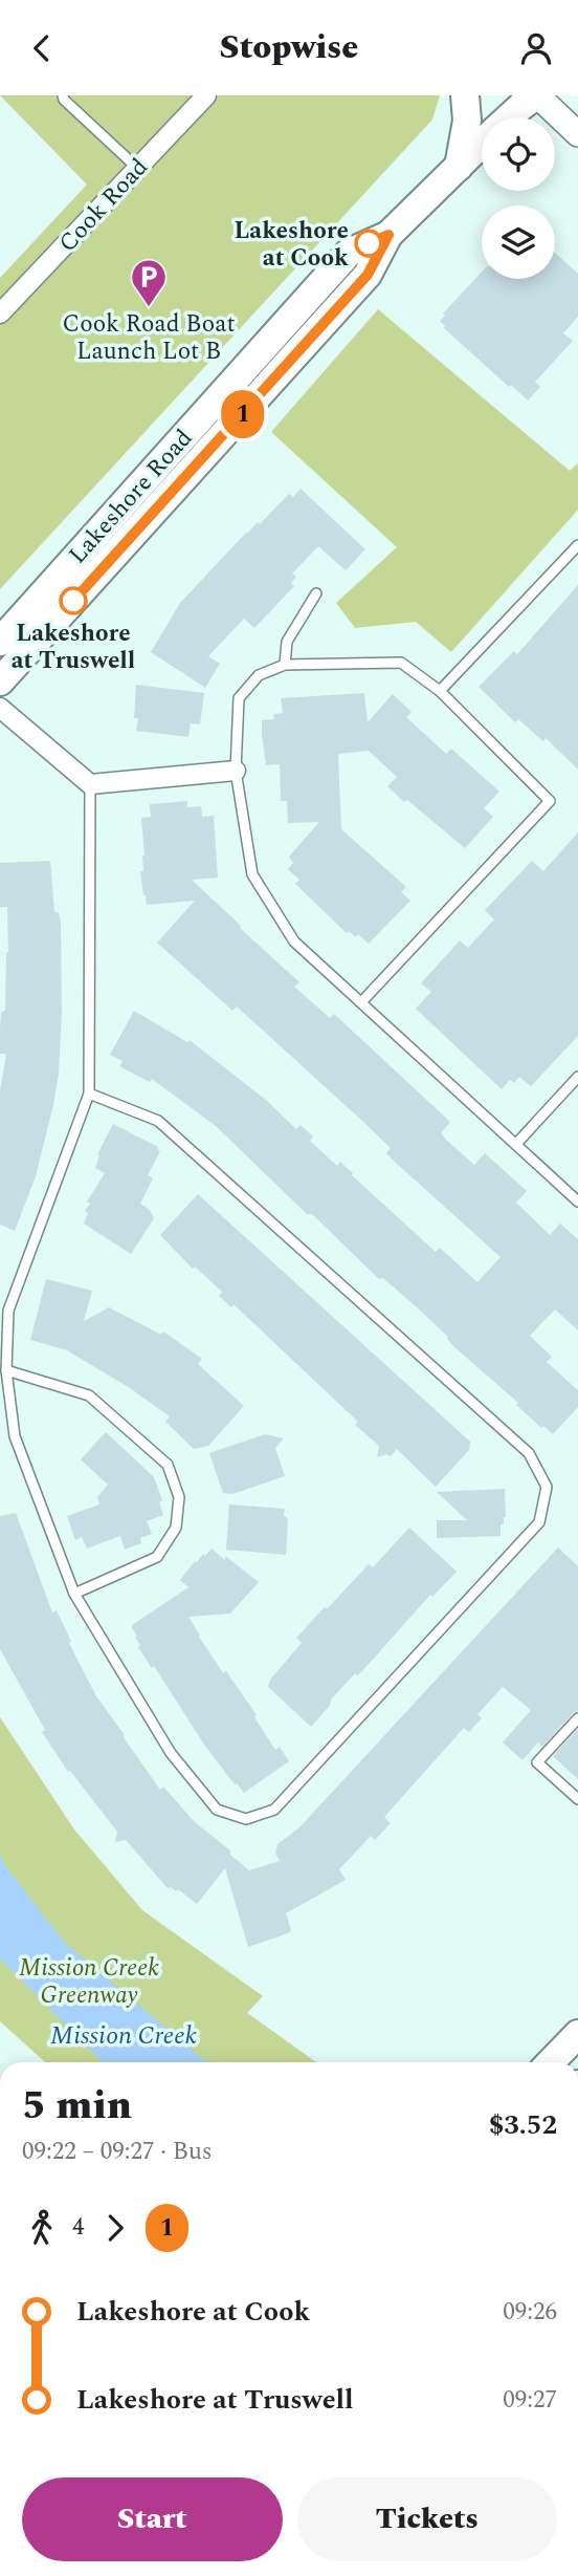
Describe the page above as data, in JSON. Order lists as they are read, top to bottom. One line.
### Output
{"streets":{"main road":["Lakeshore Road"],"street":["Cook Road"]},"water":["Mission Creek"],"parks":["Mission Creek Greenway"],"places":{"other":["Lakeshore at Cook","Lakeshore at Truswell"],"parking":["Cook Road Boat Launch Lot B"]},"lines":["bus line 1"],"page":{"header":"Stopwise","on_map":"1","heading":["5 min","09:22 – 09:27 · Bus","$3.52"],"legs":["4","1"],"list":[{"name":"Lakeshore at Cook","value":"09:26"},{"name":"Lakeshore at Truswell","value":"09:27"}],"buttons":["Start","Tickets"]}}
